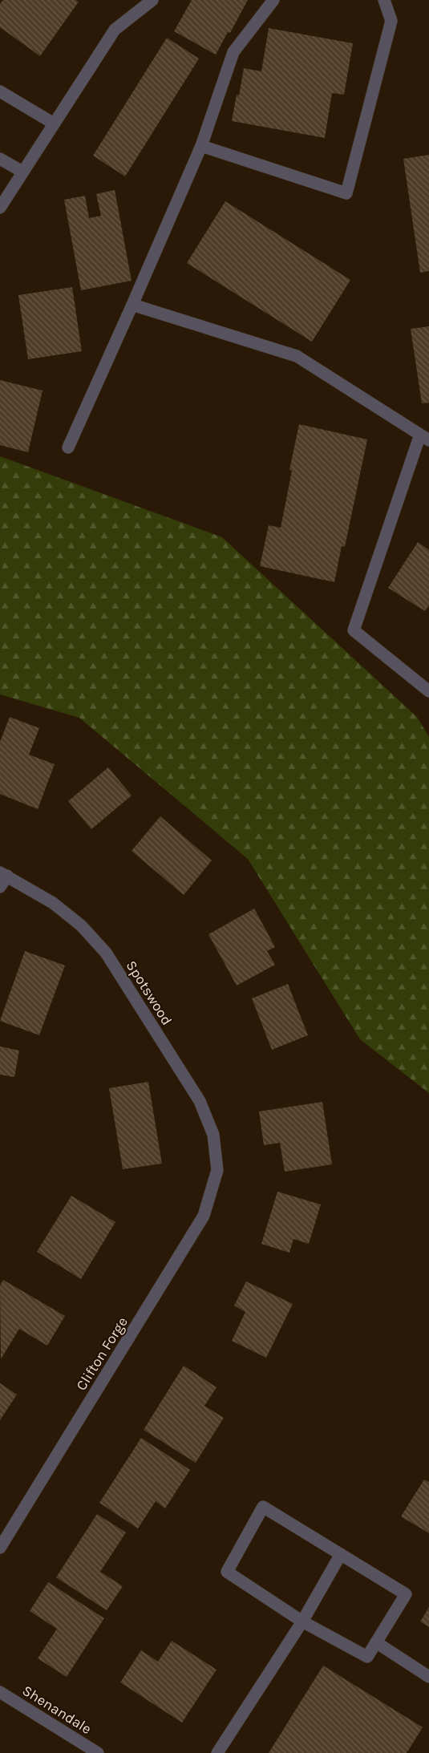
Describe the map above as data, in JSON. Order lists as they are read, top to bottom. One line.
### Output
{"streets":{"street":["Spotswood","Clifton Forge","Shenandale"]},"crossings":[["Spotswood","Clifton Forge"]]}
